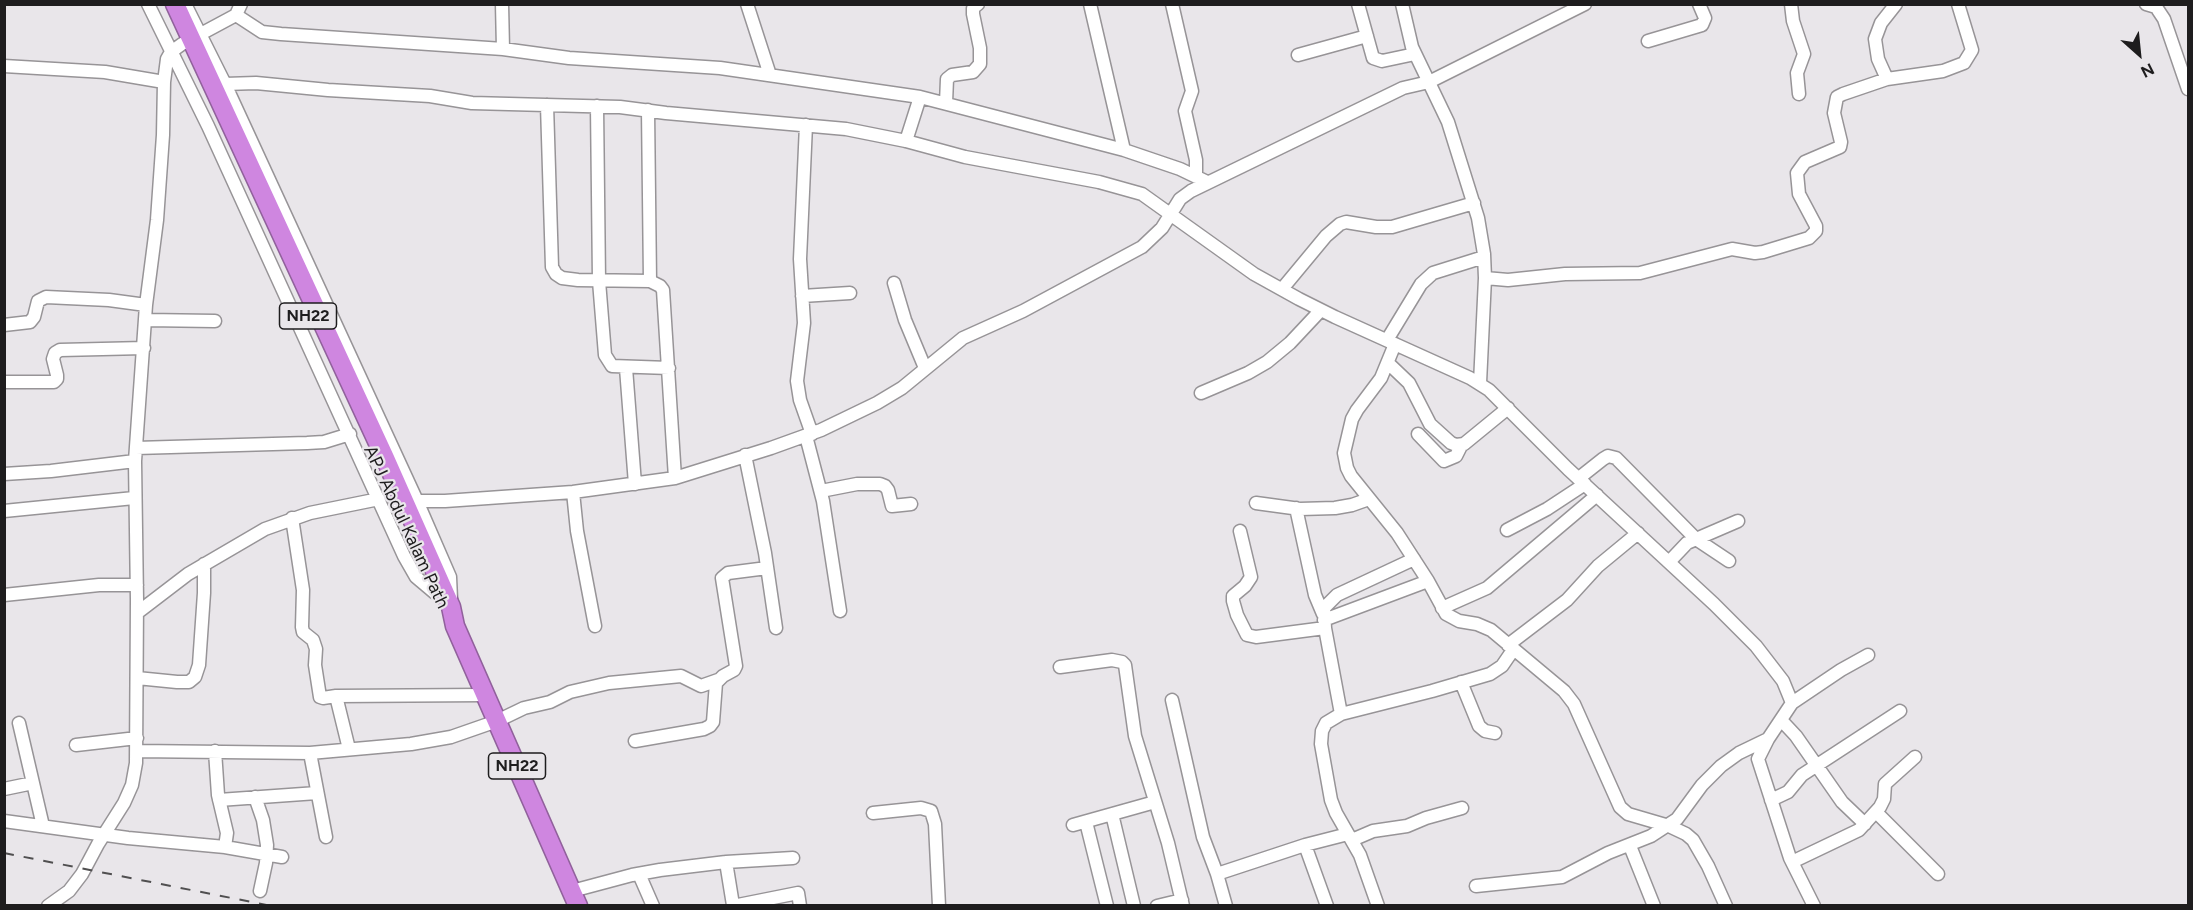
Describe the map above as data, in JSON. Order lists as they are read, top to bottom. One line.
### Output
{"streets":{"highway":["NH22","APJ Abdul Kalam Path"]},"crossings":[["NH22","APJ Abdul Kalam Path"]],"north":"bottom right"}
